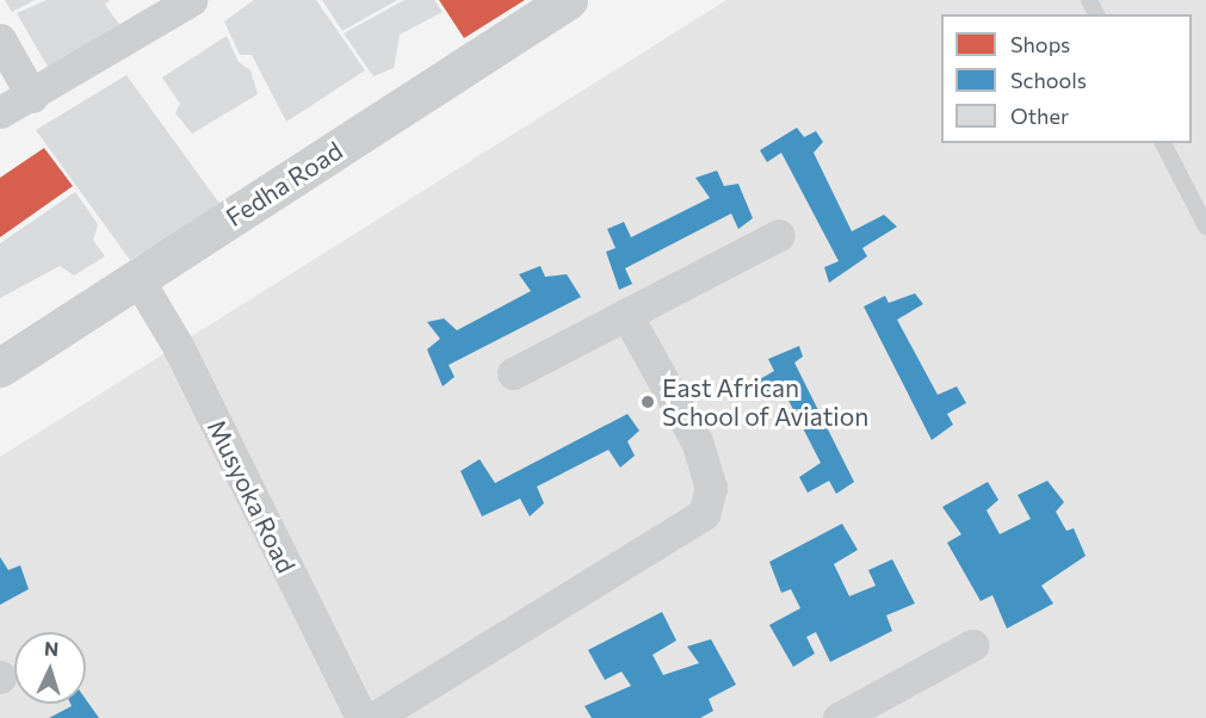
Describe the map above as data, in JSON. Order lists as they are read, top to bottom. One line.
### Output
{"streets":{"street":["Fedha Road","Musyoka Road"]},"crossings":[["Fedha Road","Musyoka Road"]],"places":["East African School of Aviation"],"legend":["Shops","Schools","Other"],"north":"top"}
